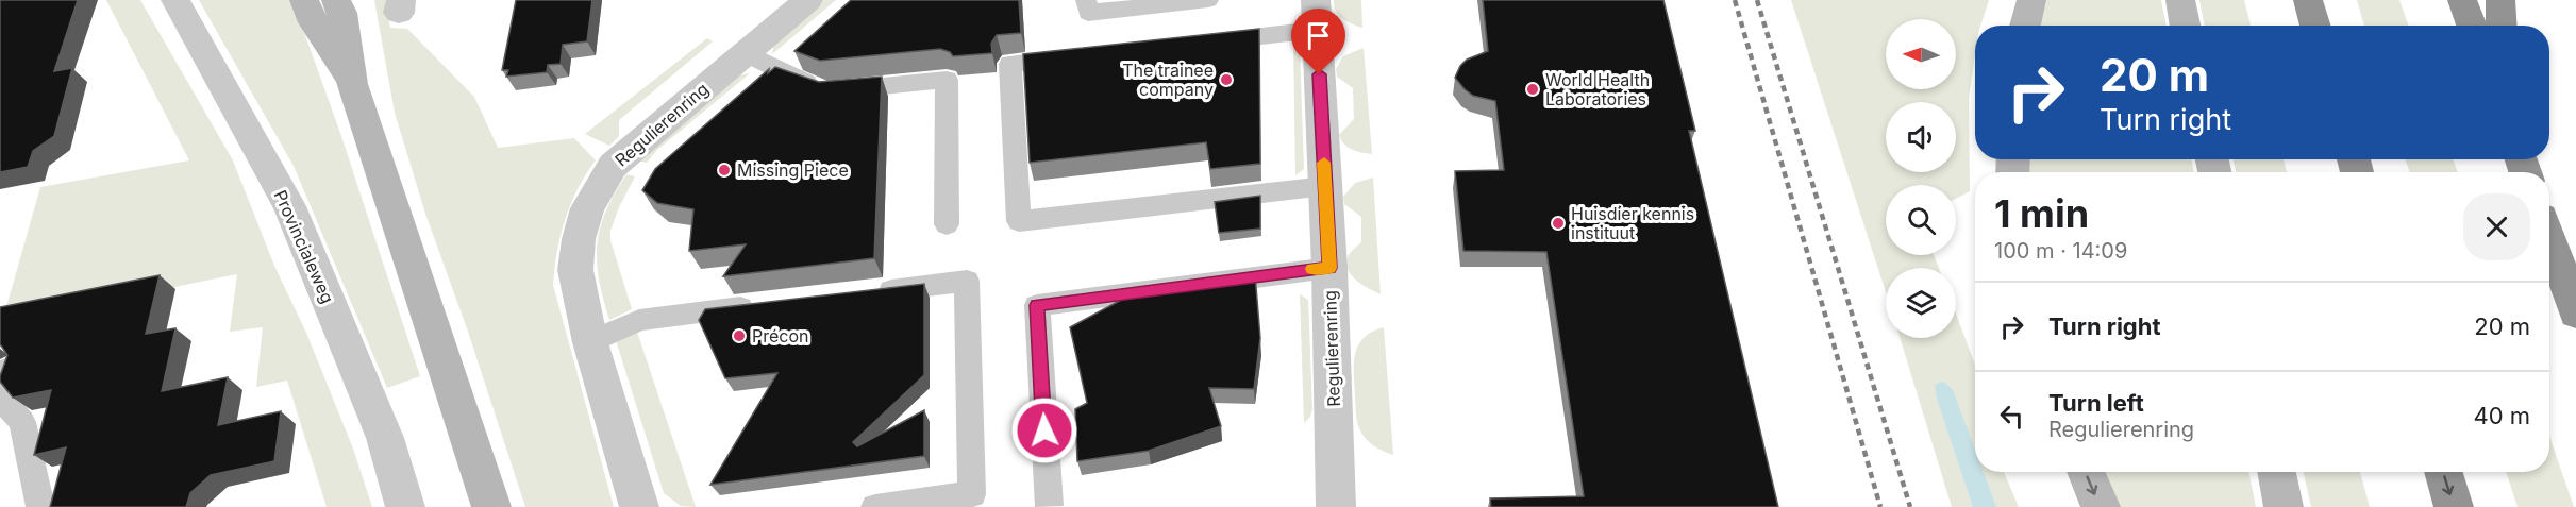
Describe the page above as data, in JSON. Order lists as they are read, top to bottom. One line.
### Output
{"streets":{"street":["Regulierenring","Provincialeweg"]},"places":["The trainee company","World Health Laboratories","Missing Piece","Huisdier kennis instituut","Précon"],"north":"left","page":{"turn":["20 m","Turn right"],"heading":["1 min","100 m · 14:09"],"list":[{"name":"Turn right","value":"20 m"},{"name":"Turn left","note":"Regulierenring","value":"40 m"}]}}
